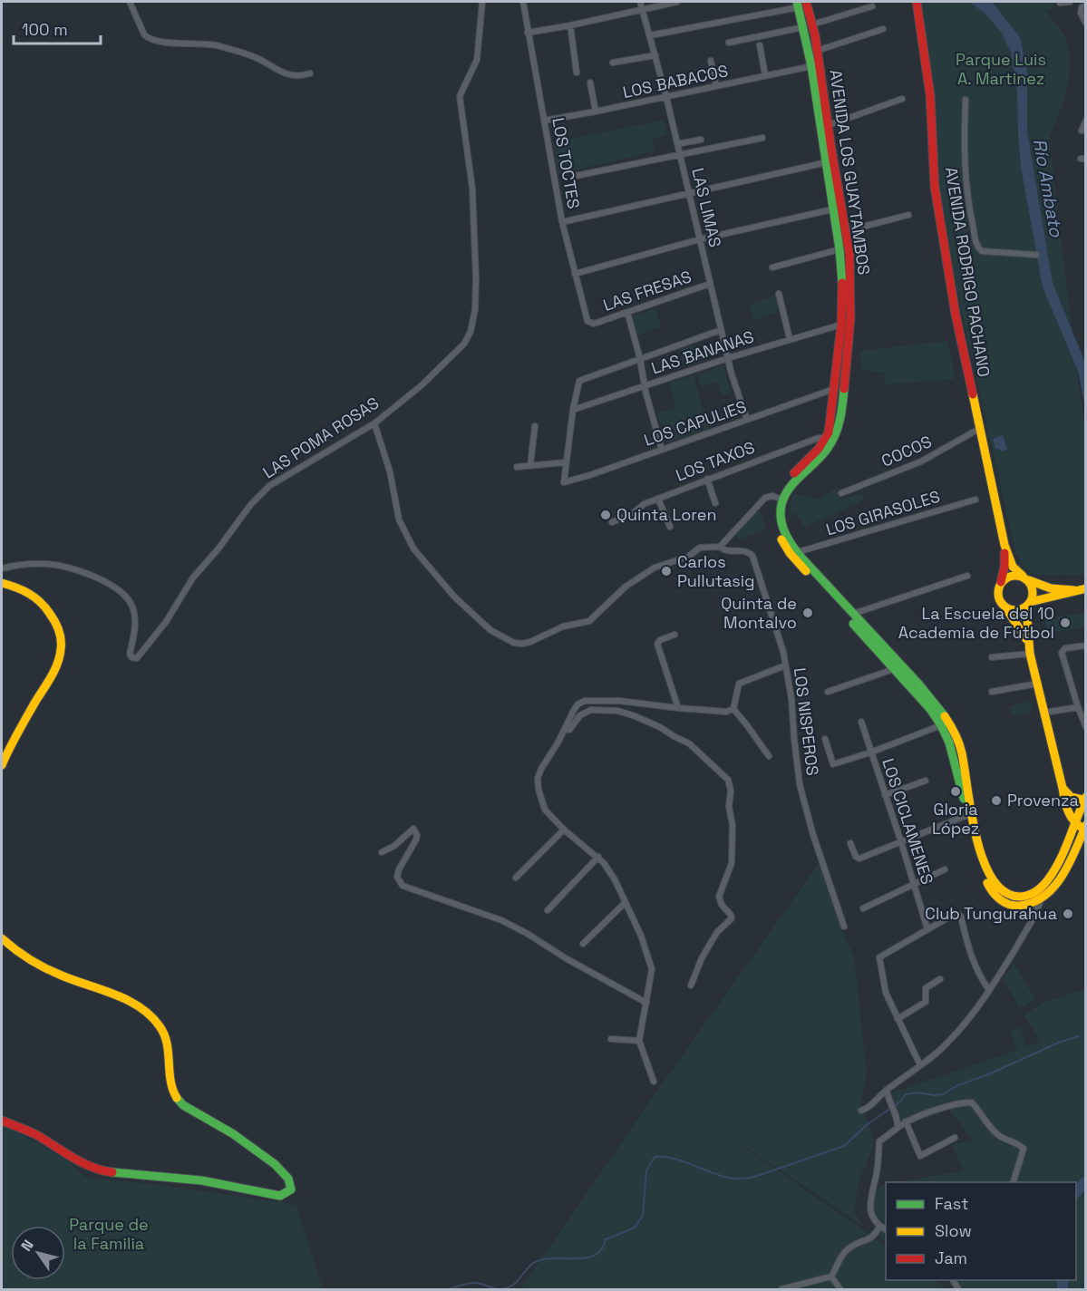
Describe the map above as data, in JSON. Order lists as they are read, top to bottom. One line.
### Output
{"streets":{"main road":["AVENIDA LOS GUAYTAMBOS","AVENIDA RODRIGO PACHANO"],"street":["LOS BABACOS","LOS TOCTES","LAS LIMAS","LAS FRESAS","LAS BANANAS","LOS CAPULIES","LAS POMA ROSAS","COCOS","LOS TAXOS","LOS GIRASOLES","LOS NISPEROS","LOS CICLAMENES"]},"crossings":[["LOS BABACOS","LOS TOCTES"],["LOS BABACOS","AVENIDA LOS GUAYTAMBOS"],["LOS BABACOS","LAS LIMAS"],["LOS TOCTES","LAS FRESAS"],["AVENIDA LOS GUAYTAMBOS","LAS BANANAS"],["AVENIDA LOS GUAYTAMBOS","LOS CAPULIES"],["AVENIDA LOS GUAYTAMBOS","LOS TAXOS"],["LAS LIMAS","LAS FRESAS"],["LAS LIMAS","LAS BANANAS"],["LAS LIMAS","LOS CAPULIES"],["AVENIDA RODRIGO PACHANO","COCOS"]],"water":["Río Ambato"],"parks":["Parque Luis A. Martinez","Parque de la Familia"],"places":["Quinta Loren","Carlos Pullutasig","Quinta de Montalvo","La Escuela del 10 Academia de Fútbol","Gloria López","Provenza","Club Tungurahua"],"legend":["Fast","Slow","Jam"],"scale_bar":"100 m","north":"top left"}
